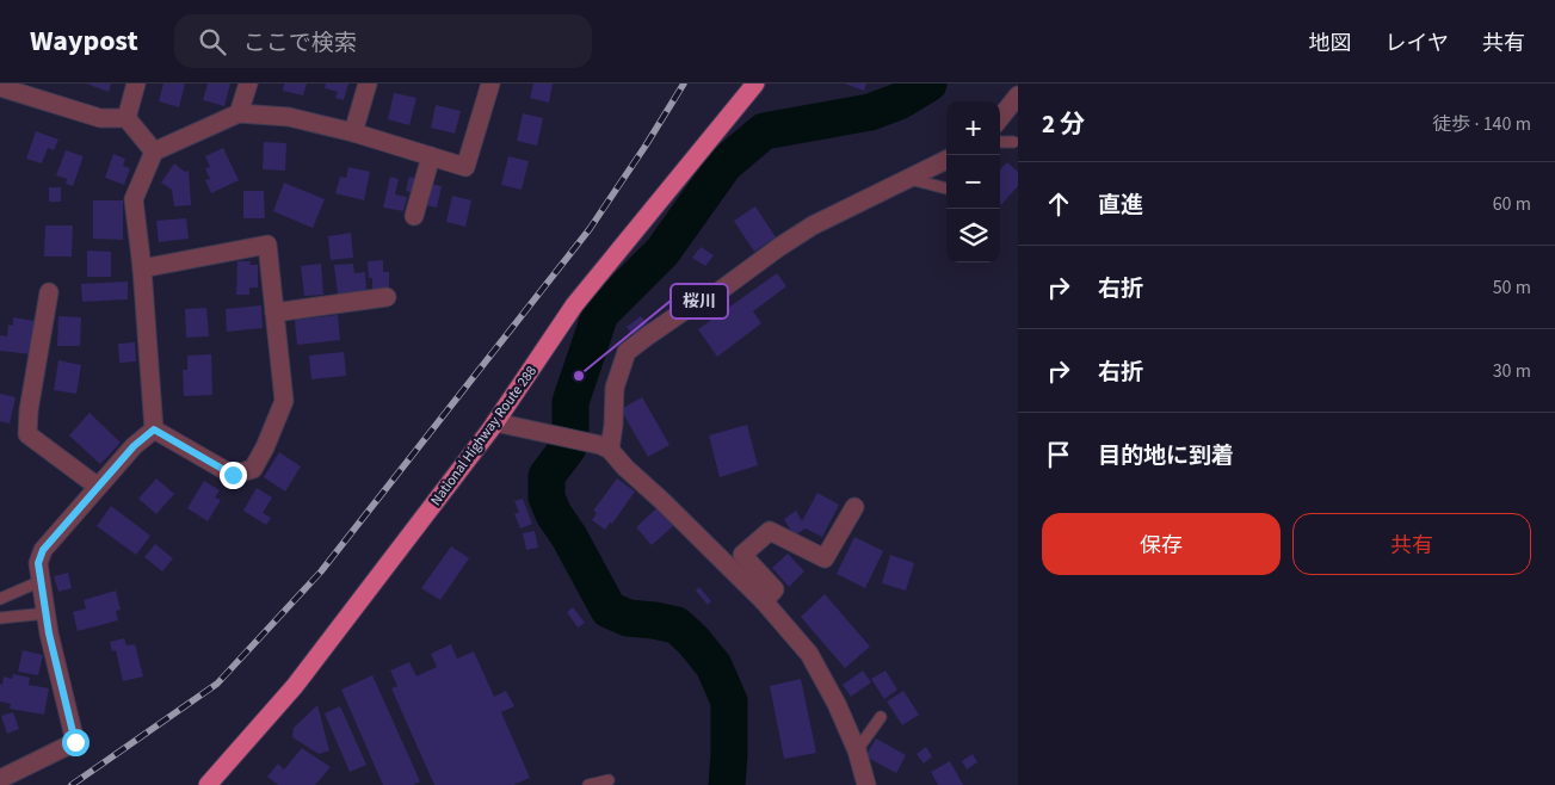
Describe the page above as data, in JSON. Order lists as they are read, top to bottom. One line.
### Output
{"streets":{"highway":["National Highway Route 288"]},"places":["桜川"],"page":{"header":"Waypost","search":"ここで検索","nav":["地図","レイヤ","共有"],"heading":["2 分","徒歩 · 140 m"],"map_buttons":["+","−"],"list":[["直進","60 m"],["右折","50 m"],["右折","30 m"],"目的地に到着"],"buttons":["保存","共有"]}}
